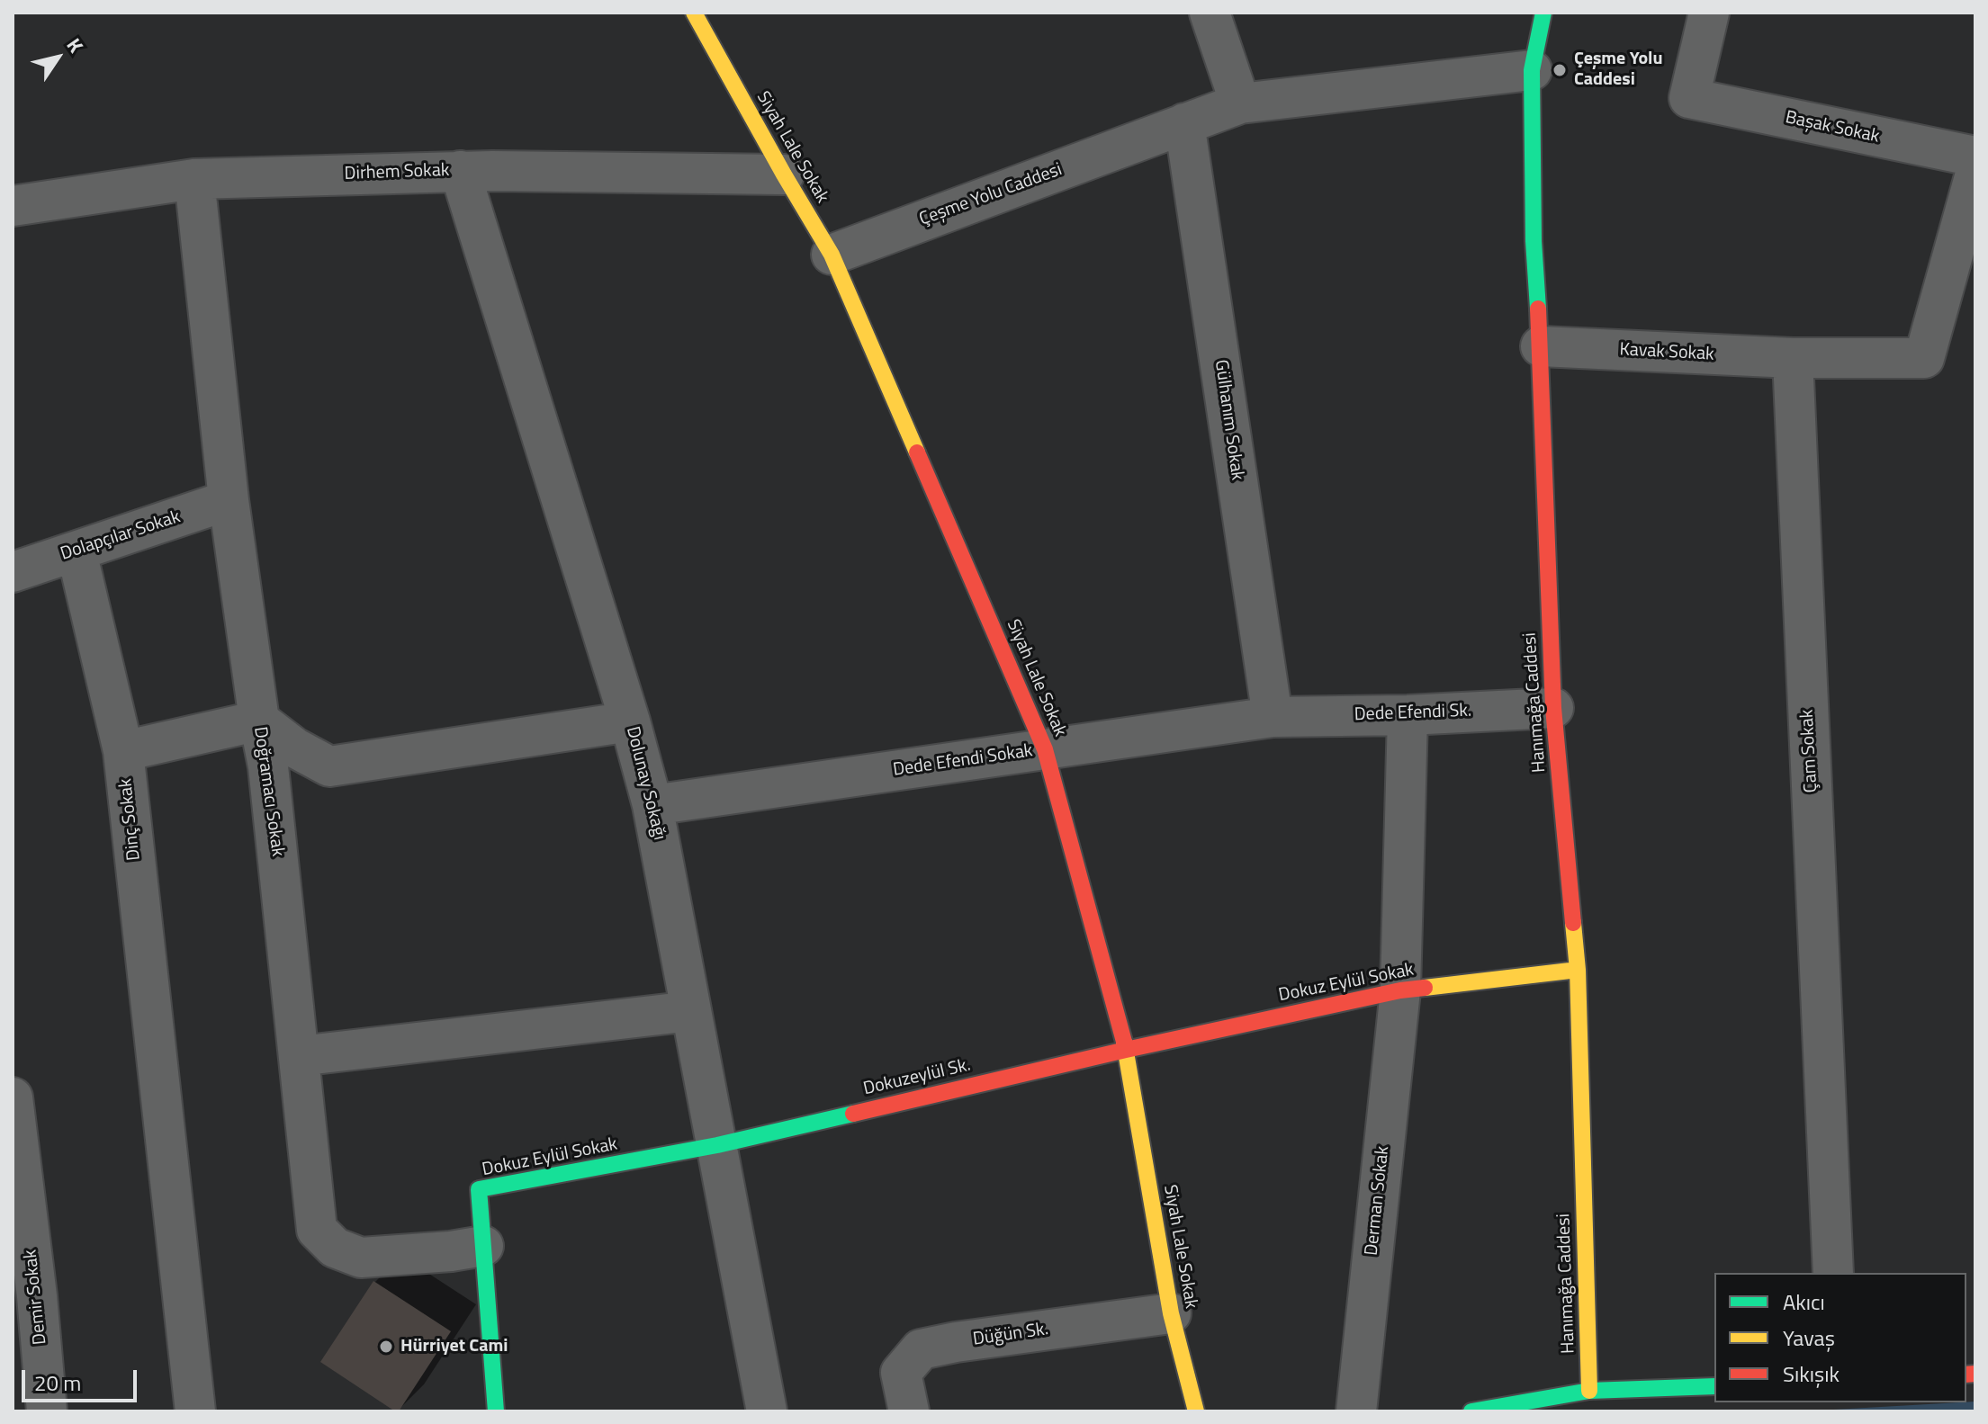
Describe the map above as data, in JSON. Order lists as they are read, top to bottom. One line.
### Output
{"streets":{"street":["Başak Sokak","Siyah Lale Sokak","Dirhem Sokak","Çeşme Yolu Caddesi","Kavak Sokak","Gülhanım Sokak","Dolapçılar Sokak","Hanımağa Caddesi","Dede Efendi Sk.","Çam Sokak","Dede Efendi Sokak","Dolunay Sokağı","Doğramacı Sokak","Dinç Sokak","Dokuz Eylül Sokak","Dokuzeylül Sk.","Derman Sokak","Demir Sokak","Düğün Sk."]},"crossings":[["Siyah Lale Sokak","Dirhem Sokak"],["Siyah Lale Sokak","Çeşme Yolu Caddesi"],["Siyah Lale Sokak","Dede Efendi Sokak"],["Siyah Lale Sokak","Dokuz Eylül Sokak"],["Siyah Lale Sokak","Dokuzeylül Sk."],["Siyah Lale Sokak","Düğün Sk."],["Dirhem Sokak","Dolunay Sokağı"],["Dirhem Sokak","Doğramacı Sokak"],["Çeşme Yolu Caddesi","Gülhanım Sokak"],["Çeşme Yolu Caddesi","Hanımağa Caddesi"],["Kavak Sokak","Hanımağa Caddesi"],["Kavak Sokak","Çam Sokak"],["Gülhanım Sokak","Dede Efendi Sk."],["Gülhanım Sokak","Dede Efendi Sokak"],["Dolapçılar Sokak","Doğramacı Sokak"],["Dolapçılar Sokak","Dinç Sokak"],["Hanımağa Caddesi","Dede Efendi Sk."],["Hanımağa Caddesi","Dokuz Eylül Sokak"],["Dede Efendi Sk.","Dede Efendi Sokak"],["Dede Efendi Sokak","Dolunay Sokağı"],["Dolunay Sokağı","Dokuz Eylül Sokak"],["Dolunay Sokağı","Dokuzeylül Sk."],["Doğramacı Sokak","Dokuz Eylül Sokak"],["Dokuz Eylül Sokak","Dokuzeylül Sk."],["Dokuz Eylül Sokak","Derman Sokak"]],"places":["Çeşme Yolu Caddesi","Hürriyet Cami"],"legend":["Akıcı","Yavaş","Sıkışık"],"scale_bar":"20 m","north":"top right"}
